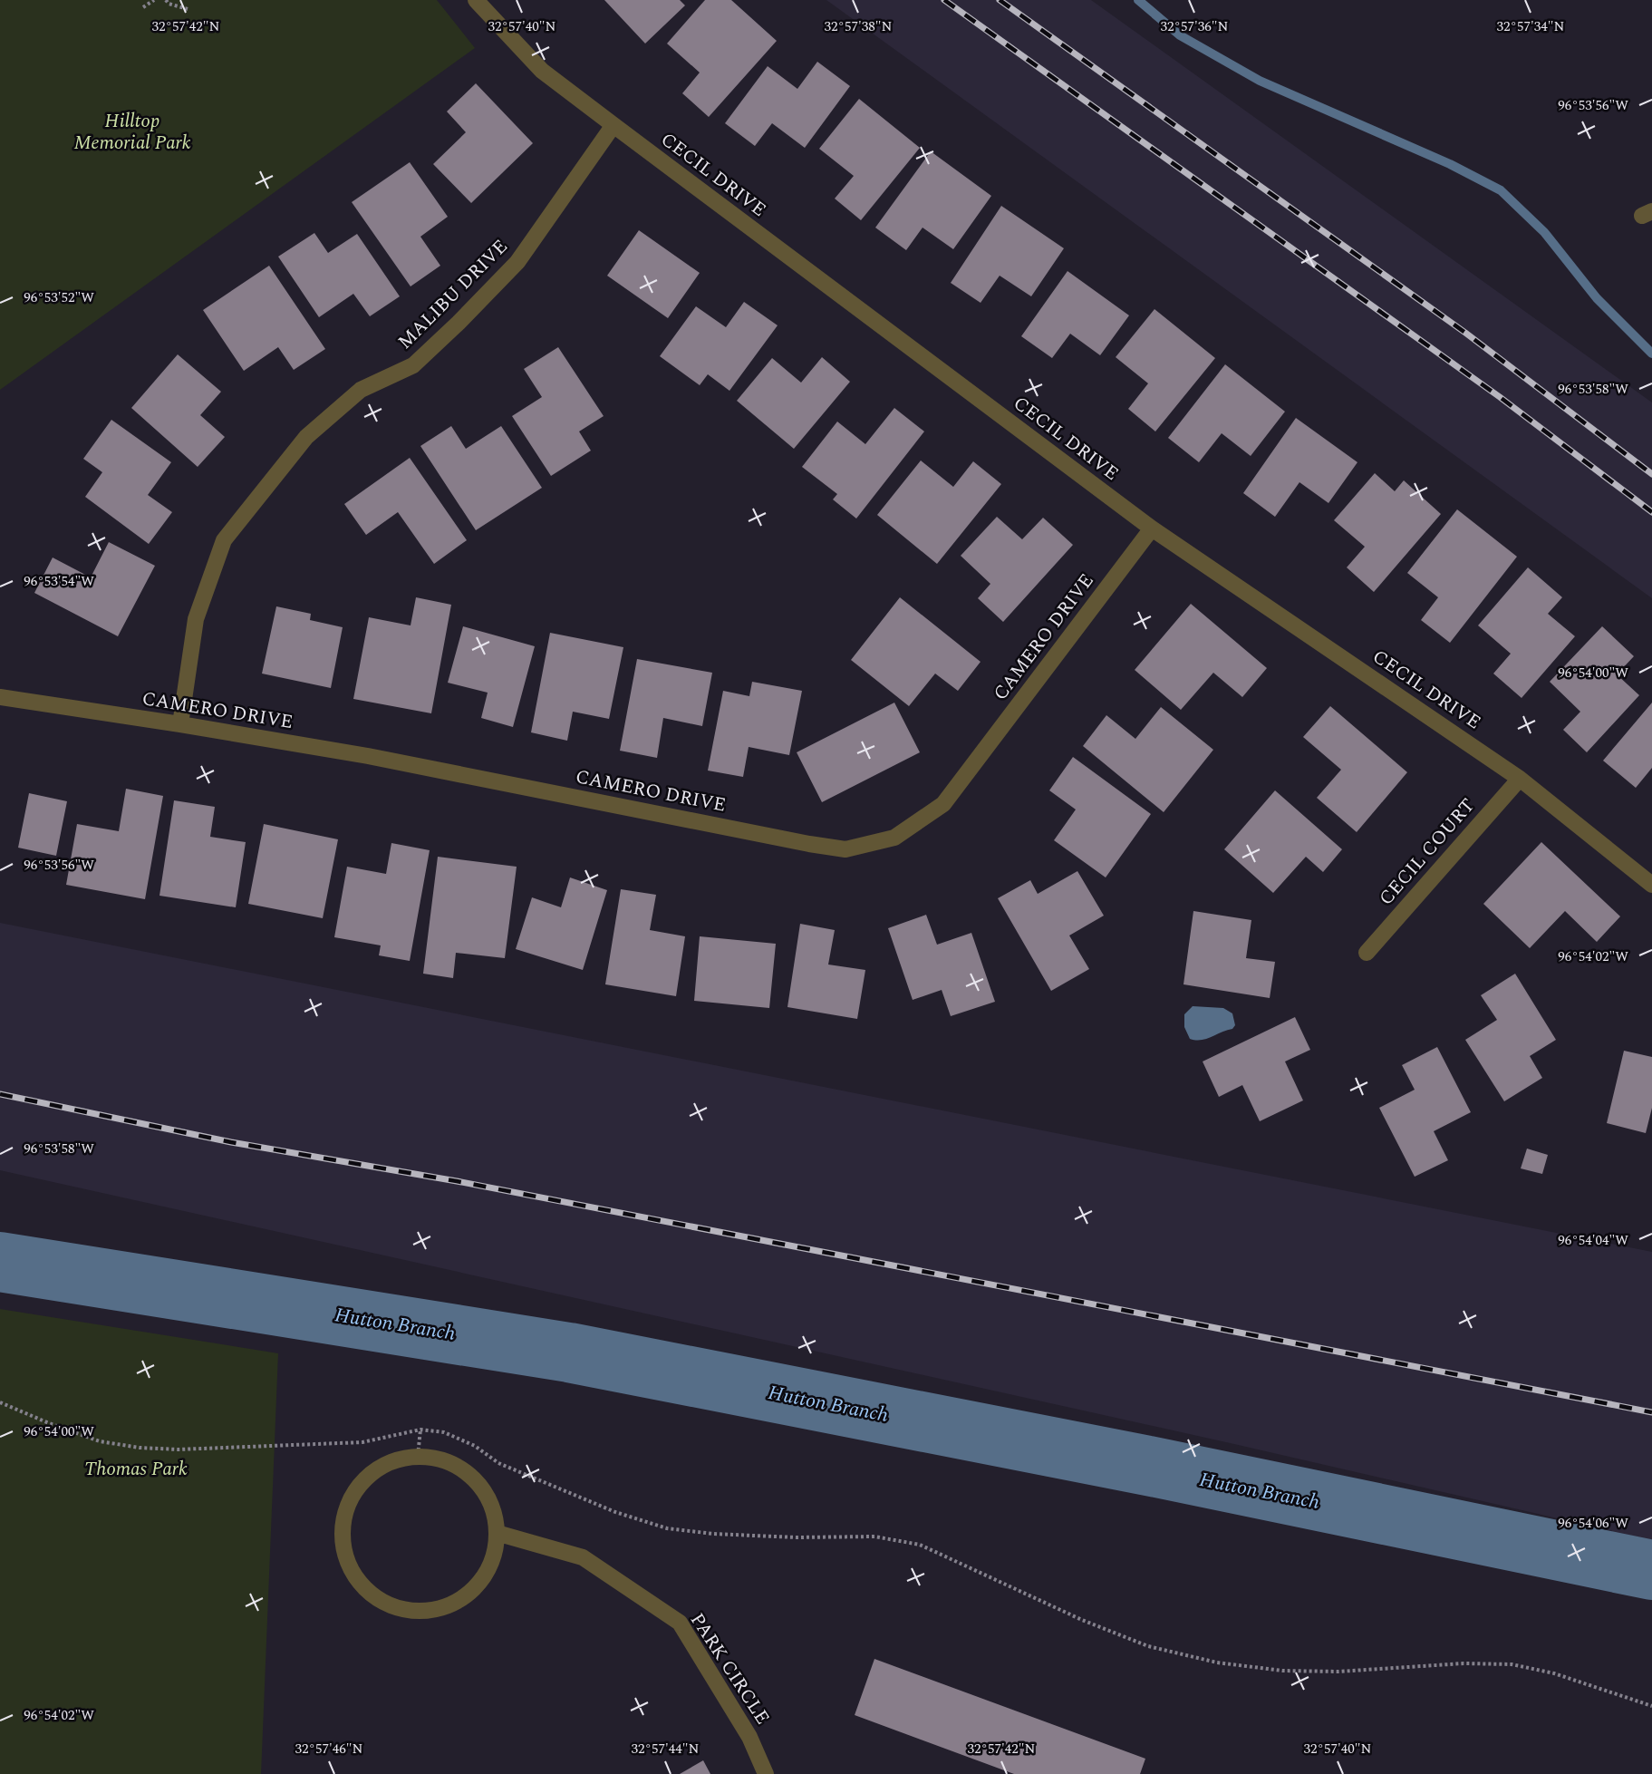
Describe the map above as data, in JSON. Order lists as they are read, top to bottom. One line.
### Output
{"streets":{"street":["CECIL DRIVE","MALIBU DRIVE","CAMERO DRIVE","CECIL COURT","PARK CIRCLE"]},"crossings":[["CECIL DRIVE","MALIBU DRIVE"],["CECIL DRIVE","CAMERO DRIVE"],["CECIL DRIVE","CECIL COURT"],["MALIBU DRIVE","CAMERO DRIVE"]],"water":["Hutton Branch"],"parks":["Hilltop Memorial Park","Thomas Park"],"coordinates":["32°57'38\"N","32°57'36\"N","32°57'42\"N","32°57'40\"N","32°57'34\"N","96°53'56\"W","96°53'52\"W","96°53'58\"W","96°53'54\"W","96°54'00\"W","96°54'02\"W","96°54'04\"W","96°54'06\"W","32°57'46\"N","32°57'44\"N"]}
